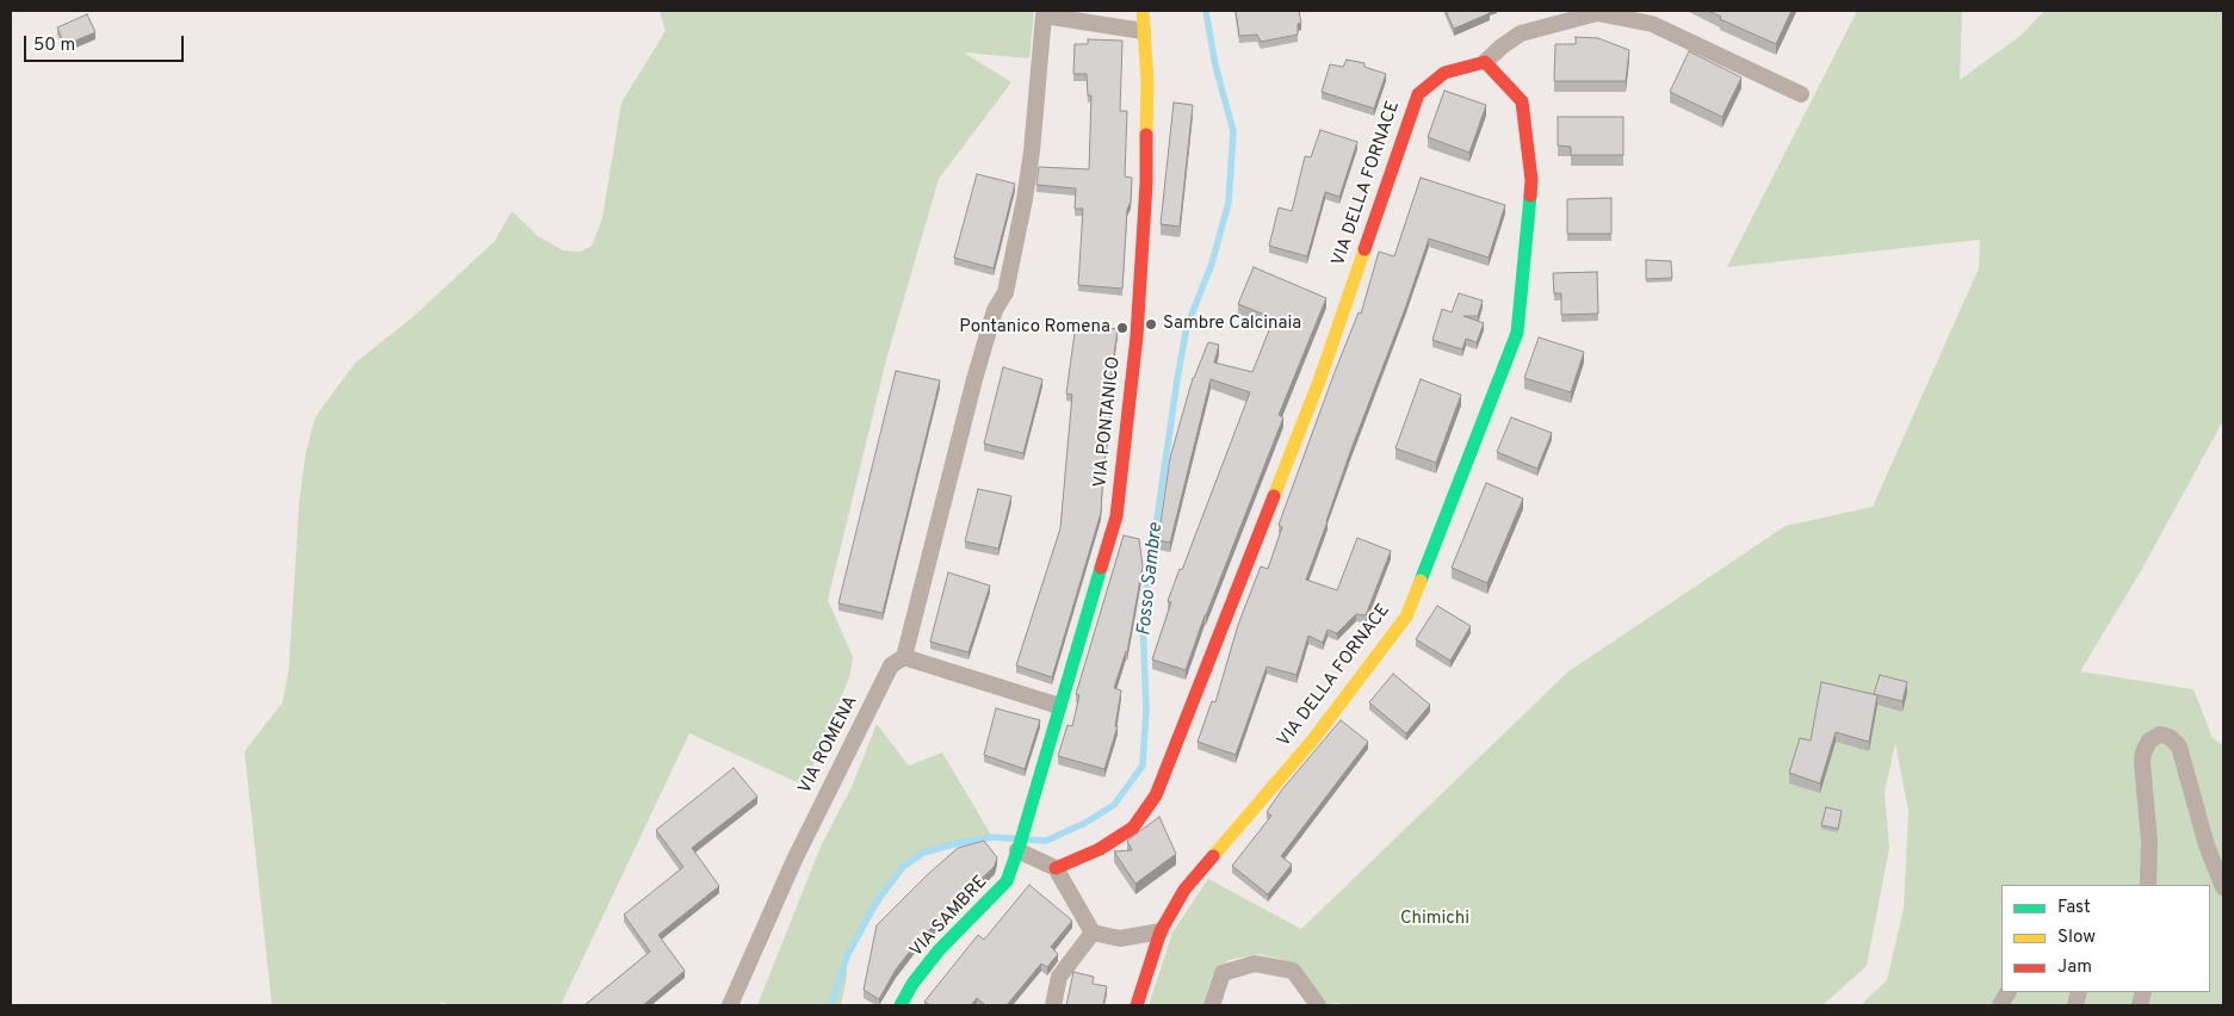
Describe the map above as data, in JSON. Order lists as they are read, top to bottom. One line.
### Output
{"streets":{"street":["VIA DELLA FORNACE","VIA PONTANICO","VIA ROMENA","VIA SAMBRE"]},"crossings":[["VIA PONTANICO","VIA SAMBRE"]],"water":["Fosso Sambre"],"parks":["Chimichi"],"places":["Sambre Calcinaia","Pontanico Romena"],"legend":["Fast","Slow","Jam"],"scale_bar":"50 m"}
